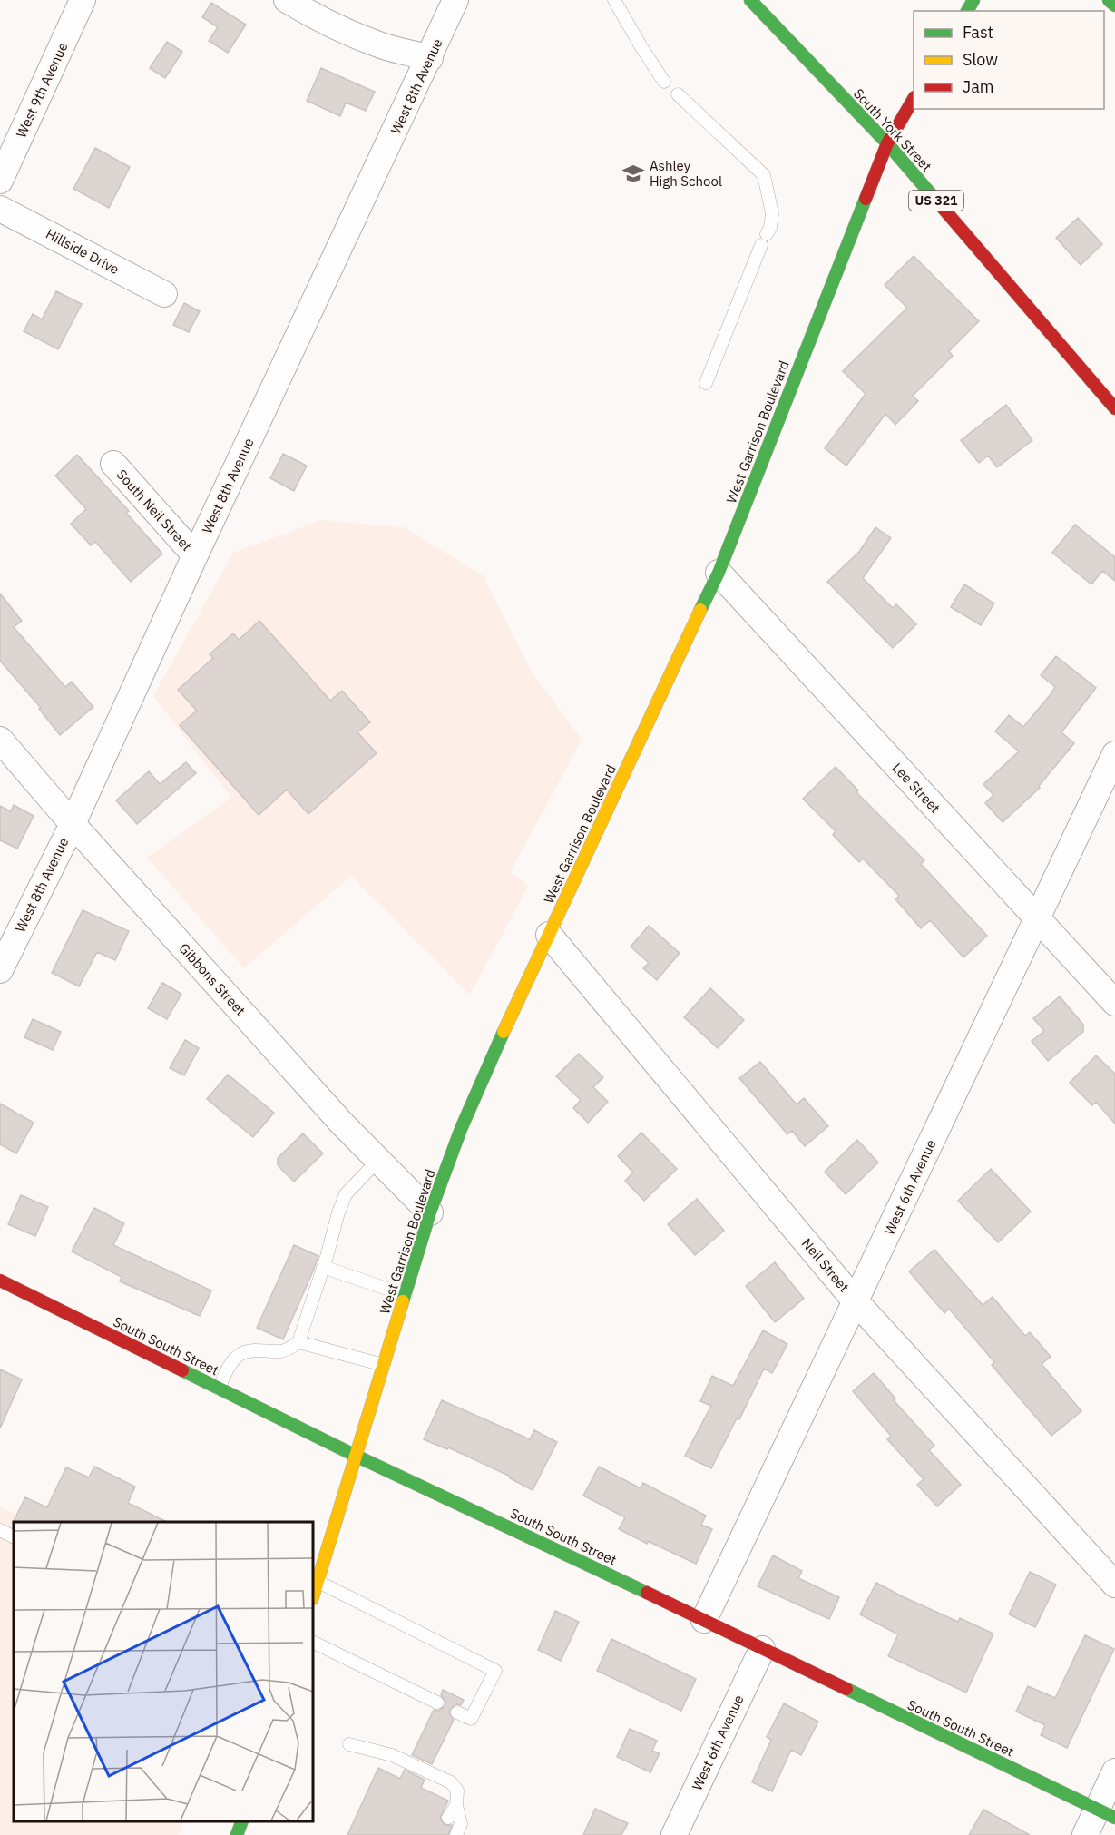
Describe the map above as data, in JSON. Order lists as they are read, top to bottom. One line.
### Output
{"streets":{"main road":["South York Street","US 321","West Garrison Boulevard","South South Street"],"street":["West 8th Avenue","West 9th Avenue","Hillside Drive","South Neil Street","Lee Street","Gibbons Street","West 6th Avenue","Neil Street"]},"crossings":[["West 8th Avenue","South Neil Street"],["West 8th Avenue","Gibbons Street"],["South York Street","West Garrison Boulevard"],["West Garrison Boulevard","Lee Street"],["West Garrison Boulevard","Gibbons Street"],["West Garrison Boulevard","Neil Street"],["West Garrison Boulevard","South South Street"],["Lee Street","West 6th Avenue"],["West 6th Avenue","Neil Street"],["West 6th Avenue","South South Street"]],"places":{"school or university":["Ashley High School"]},"legend":["Fast","Slow","Jam"]}
